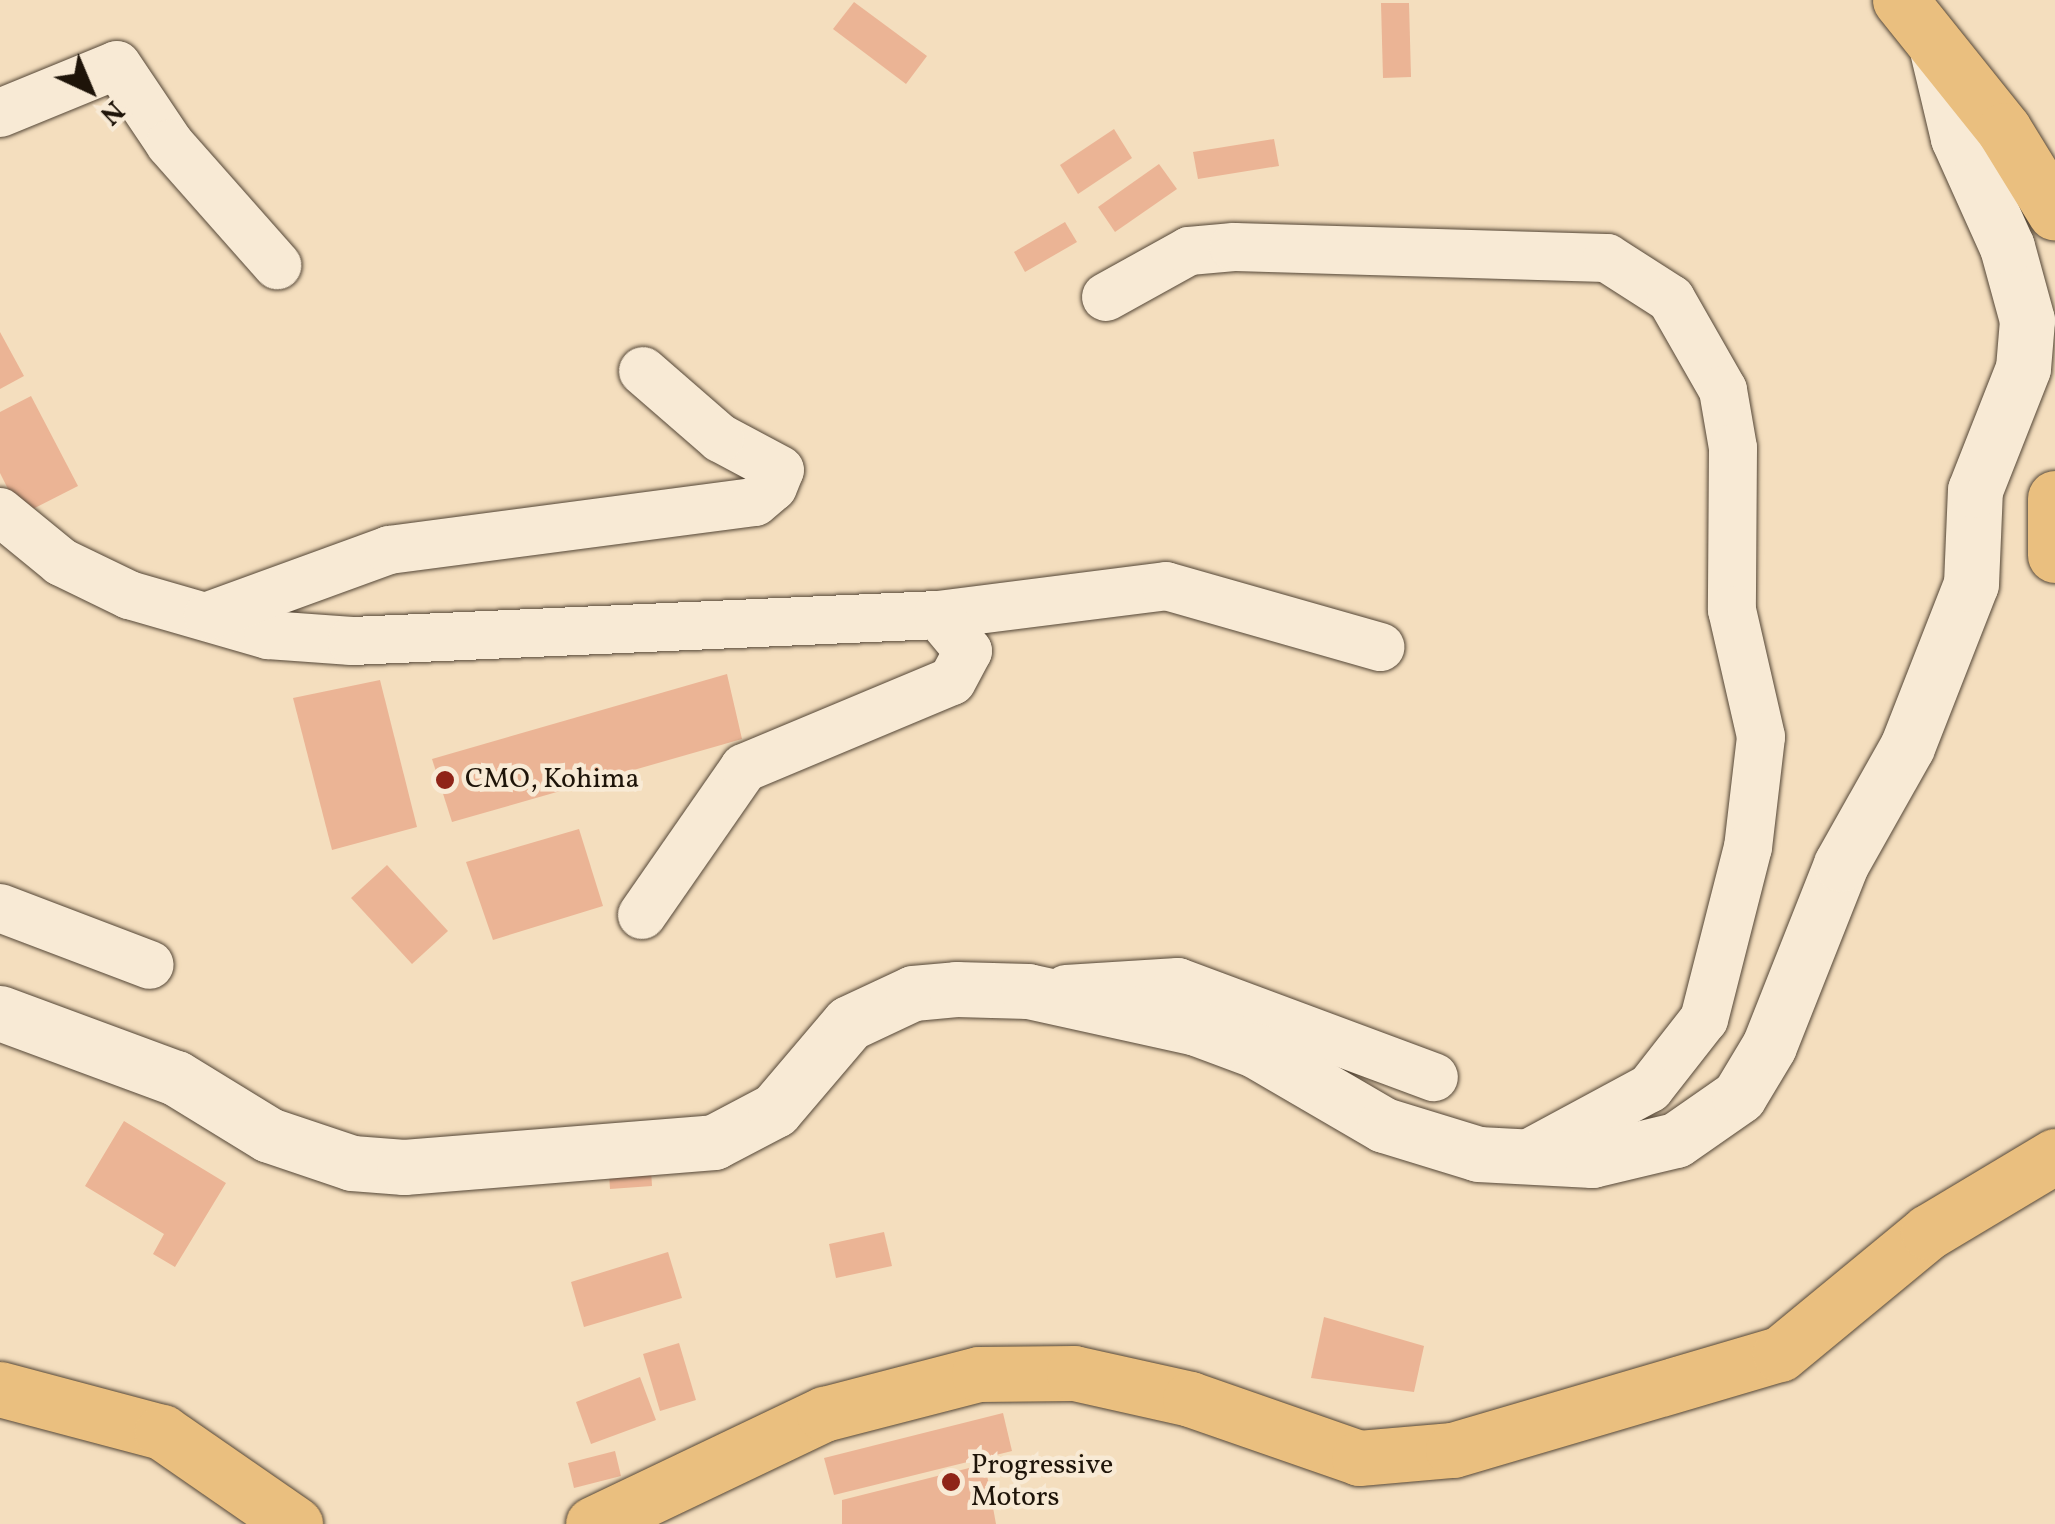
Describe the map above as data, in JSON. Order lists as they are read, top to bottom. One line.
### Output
{"places":["CMO, Kohima","Progressive Motors"],"north":"bottom right"}
